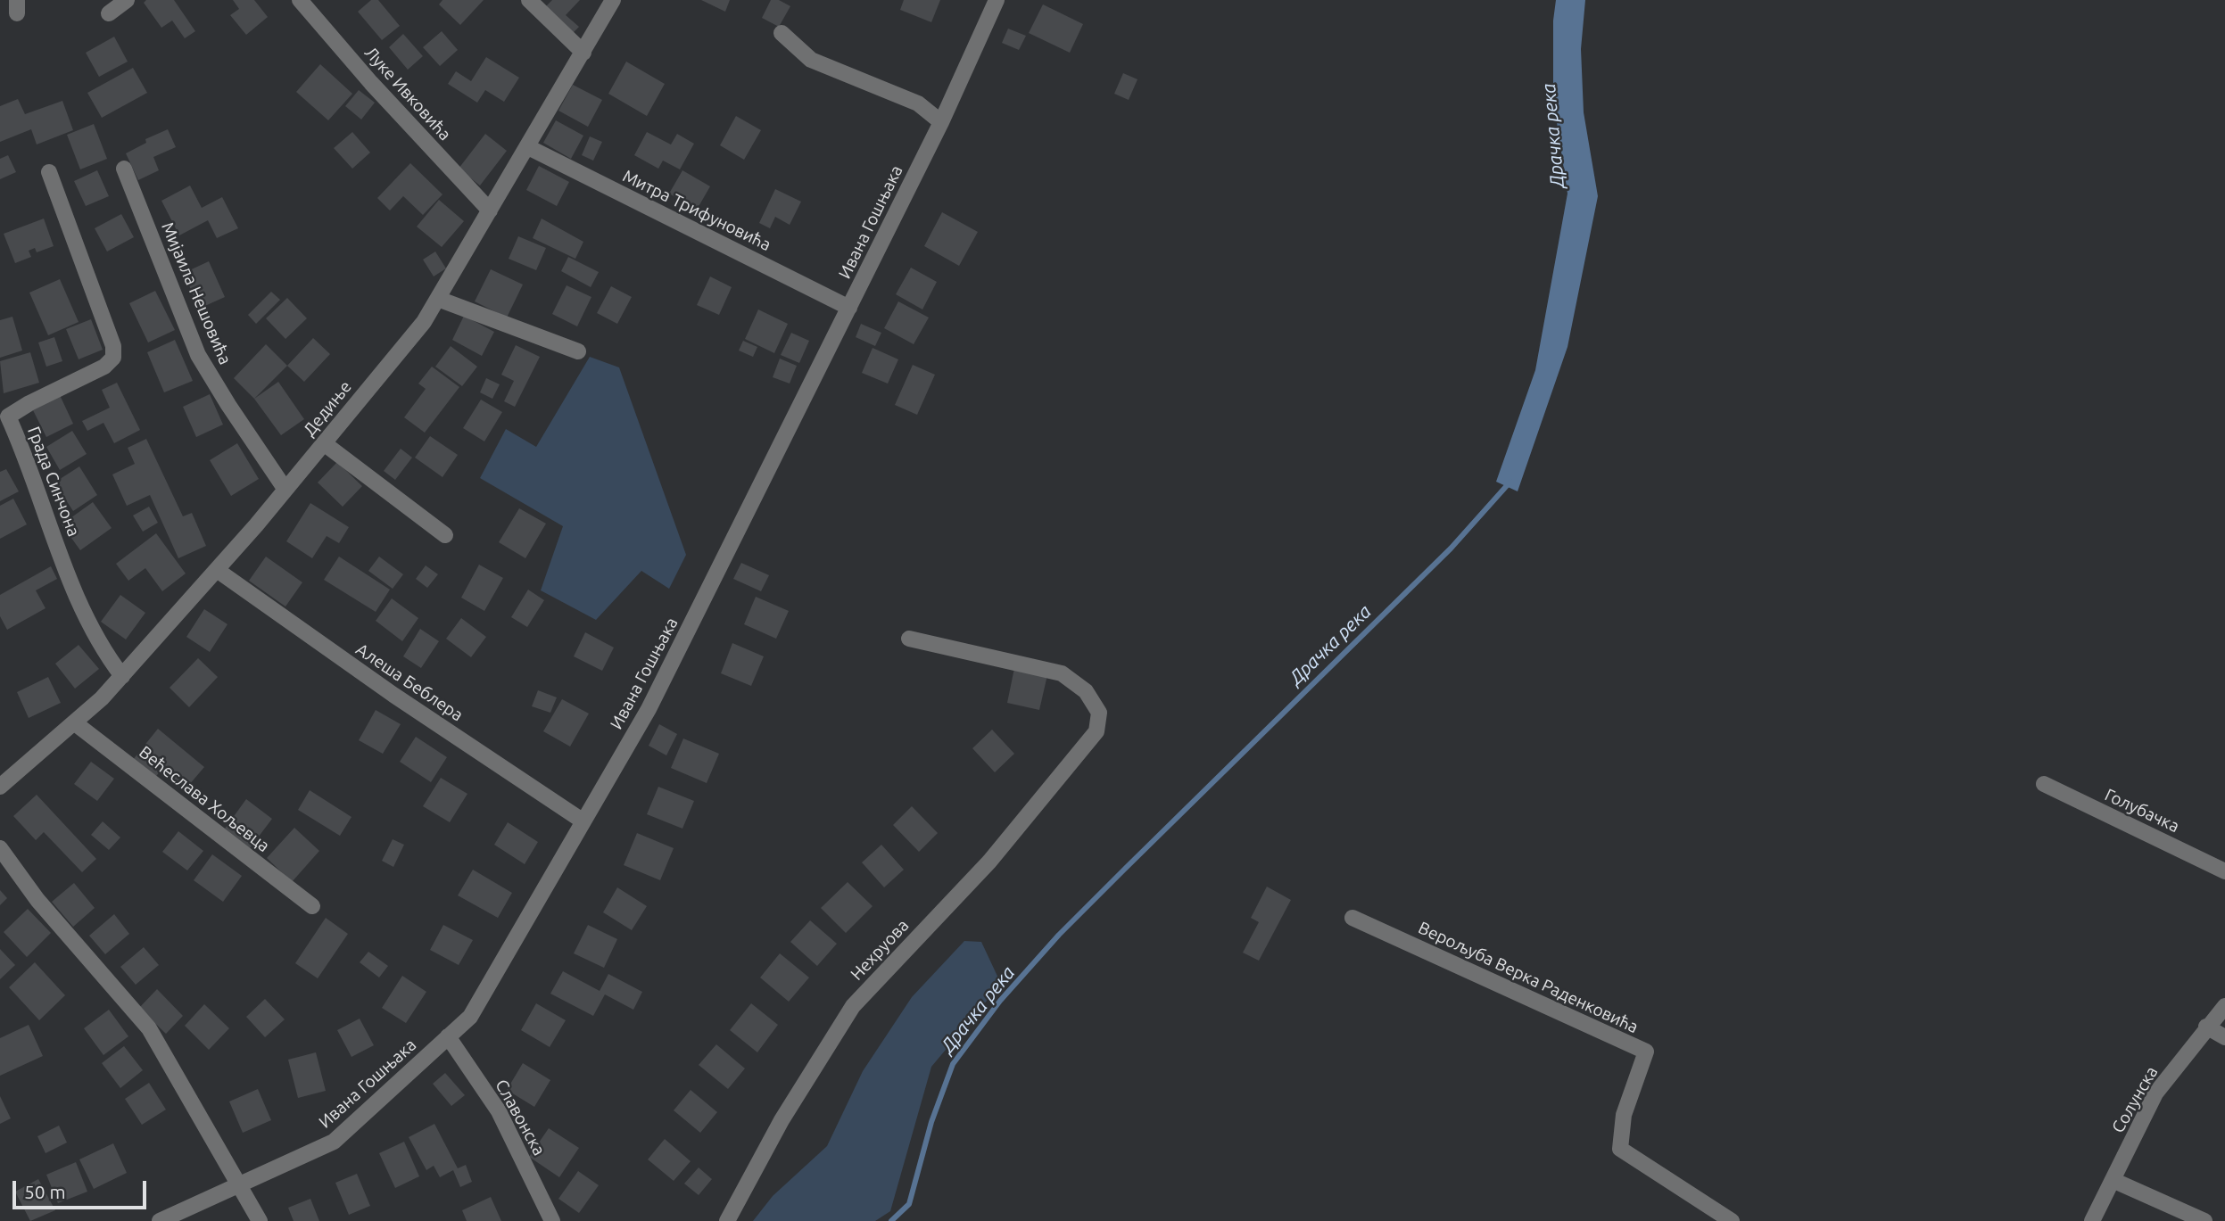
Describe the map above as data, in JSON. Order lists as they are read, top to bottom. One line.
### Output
{"streets":{"street":["Луке Ивковића","Митра Трифуновића","Ивана Гошњака","Мијаила Нешовића","Дедиње","Града Синчона","Алеша Беблера","Већеслава Хољевца","Голубачка","Нехруова","Верољуба Верка Раденковића","Солунска","Славонска"]},"crossings":[["Луке Ивковића","Дедиње"],["Митра Трифуновића","Ивана Гошњака"],["Митра Трифуновића","Дедиње"],["Ивана Гошњака","Алеша Беблера"],["Ивана Гошњака","Славонска"],["Мијаила Нешовића","Дедиње"],["Дедиње","Града Синчона"],["Дедиње","Алеша Беблера"],["Дедиње","Већеслава Хољевца"]],"water":["Драчка река"],"scale_bar":"50 m"}
